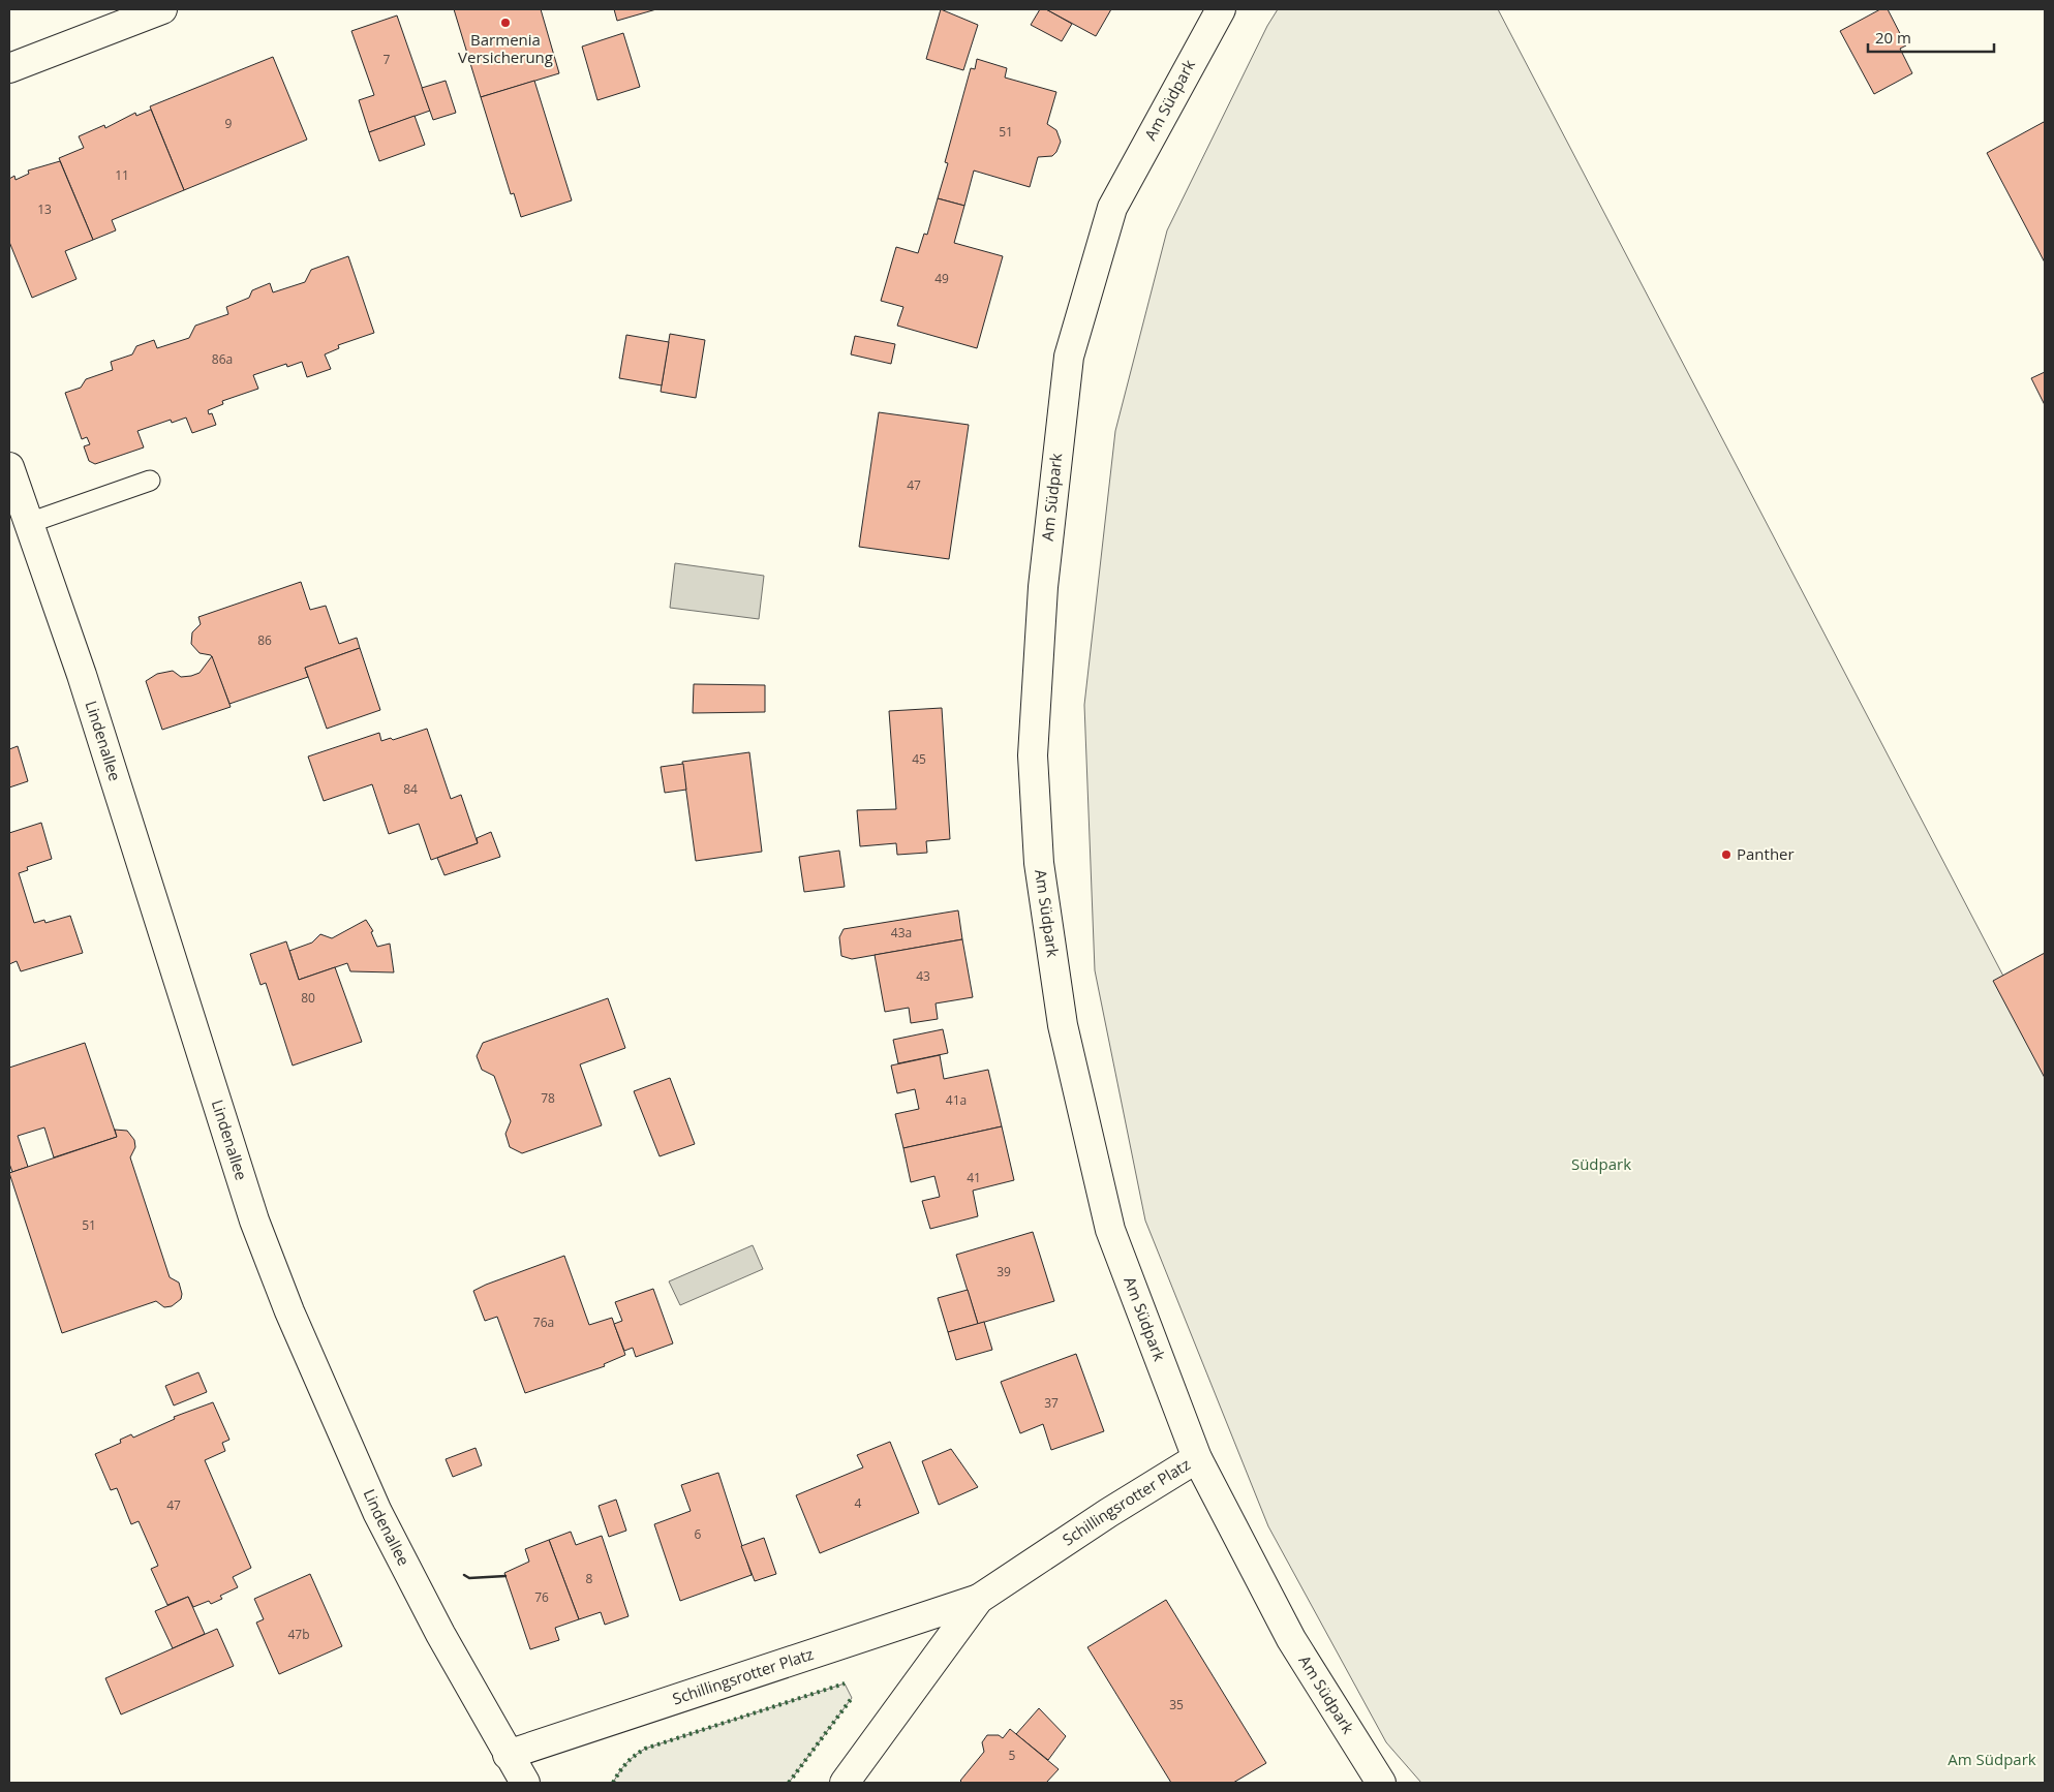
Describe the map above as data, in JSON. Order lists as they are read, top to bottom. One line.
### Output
{"streets":{"street":["Am Südpark","Lindenallee","Schillingsrotter Platz"]},"crossings":[["Am Südpark","Schillingsrotter Platz"],["Lindenallee","Schillingsrotter Platz"]],"parks":["Südpark","Am Südpark"],"places":["Barmenia Versicherung","Panther"],"house_numbers":["7","9","51","11","13","49","86a","47","86","45","84","43a","43","80","78","41a","41","51","39","76a","37","4","47","6","8","76","47b","35","5"],"scale_bar":"20 m"}
